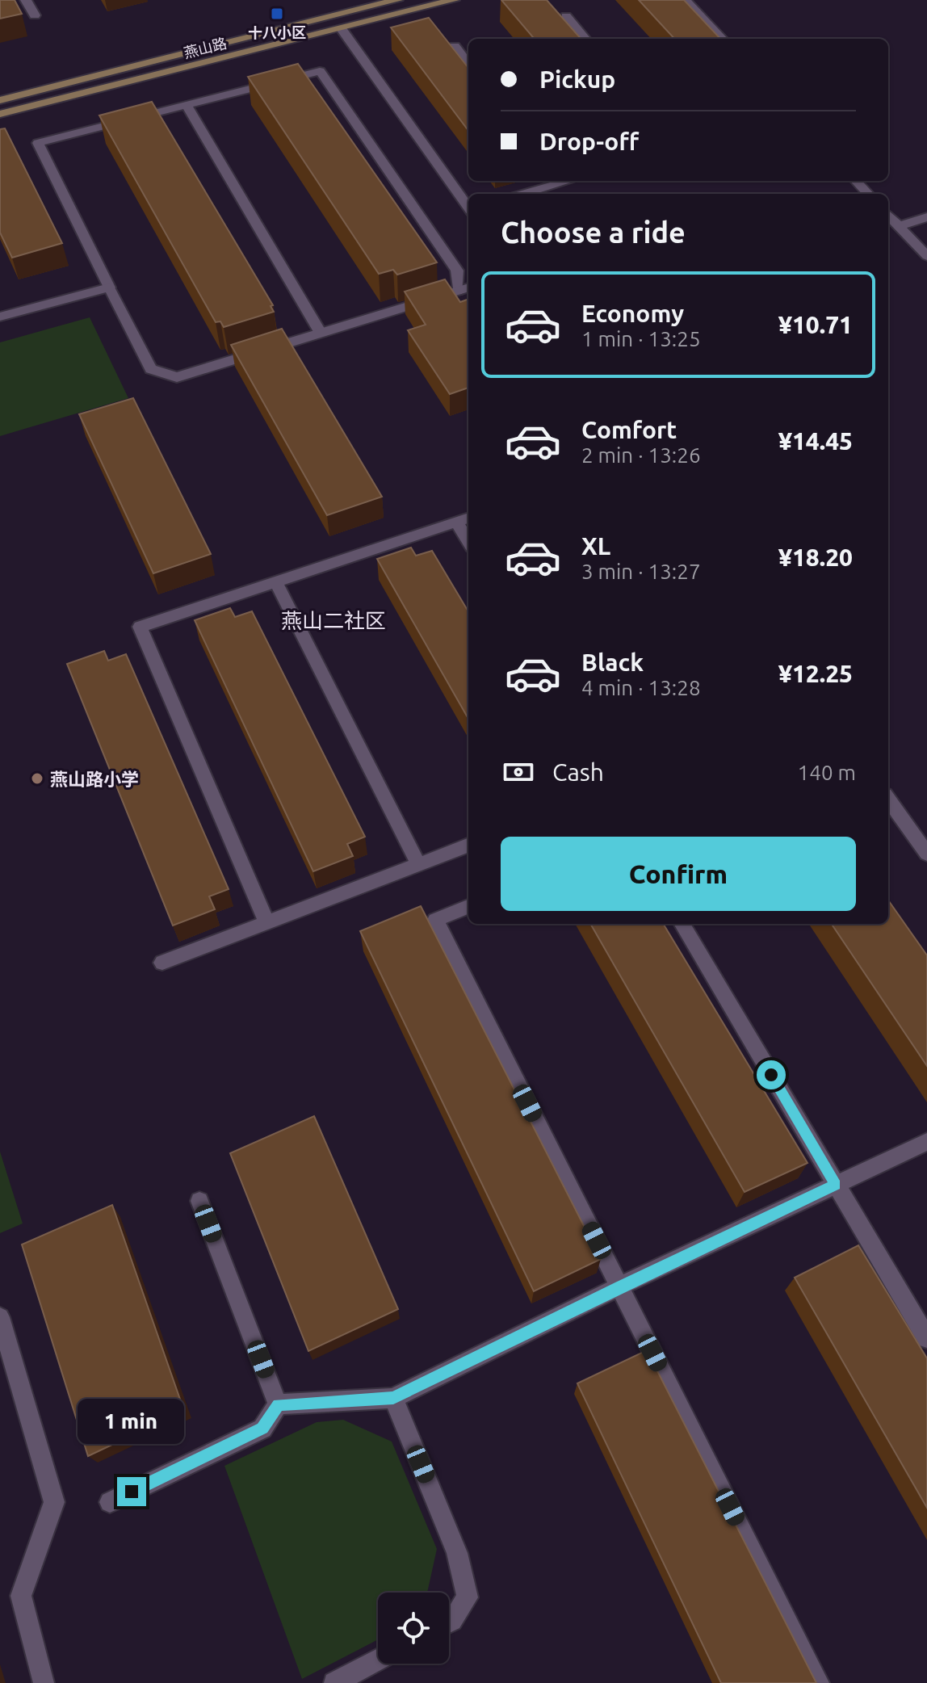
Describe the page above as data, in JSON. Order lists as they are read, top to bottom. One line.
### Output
{"streets":{"main road":["燕山路"]},"districts":["燕山二社区"],"places":{"transit":["十八小区"],"other":["燕山路小学"]},"page":{"banner":["Pickup","Drop-off"],"heading":"Choose a ride","list":[{"name":"Economy","note":"1 min · 13:25","value":"¥10.71"},{"name":"Comfort","note":"2 min · 13:26","value":"¥14.45"},{"name":"XL","note":"3 min · 13:27","value":"¥18.20"},{"name":"Black","note":"4 min · 13:28","value":"¥12.25"}],"pay":["Cash","140 m"],"buttons":"Confirm","bubble":"1 min"}}
